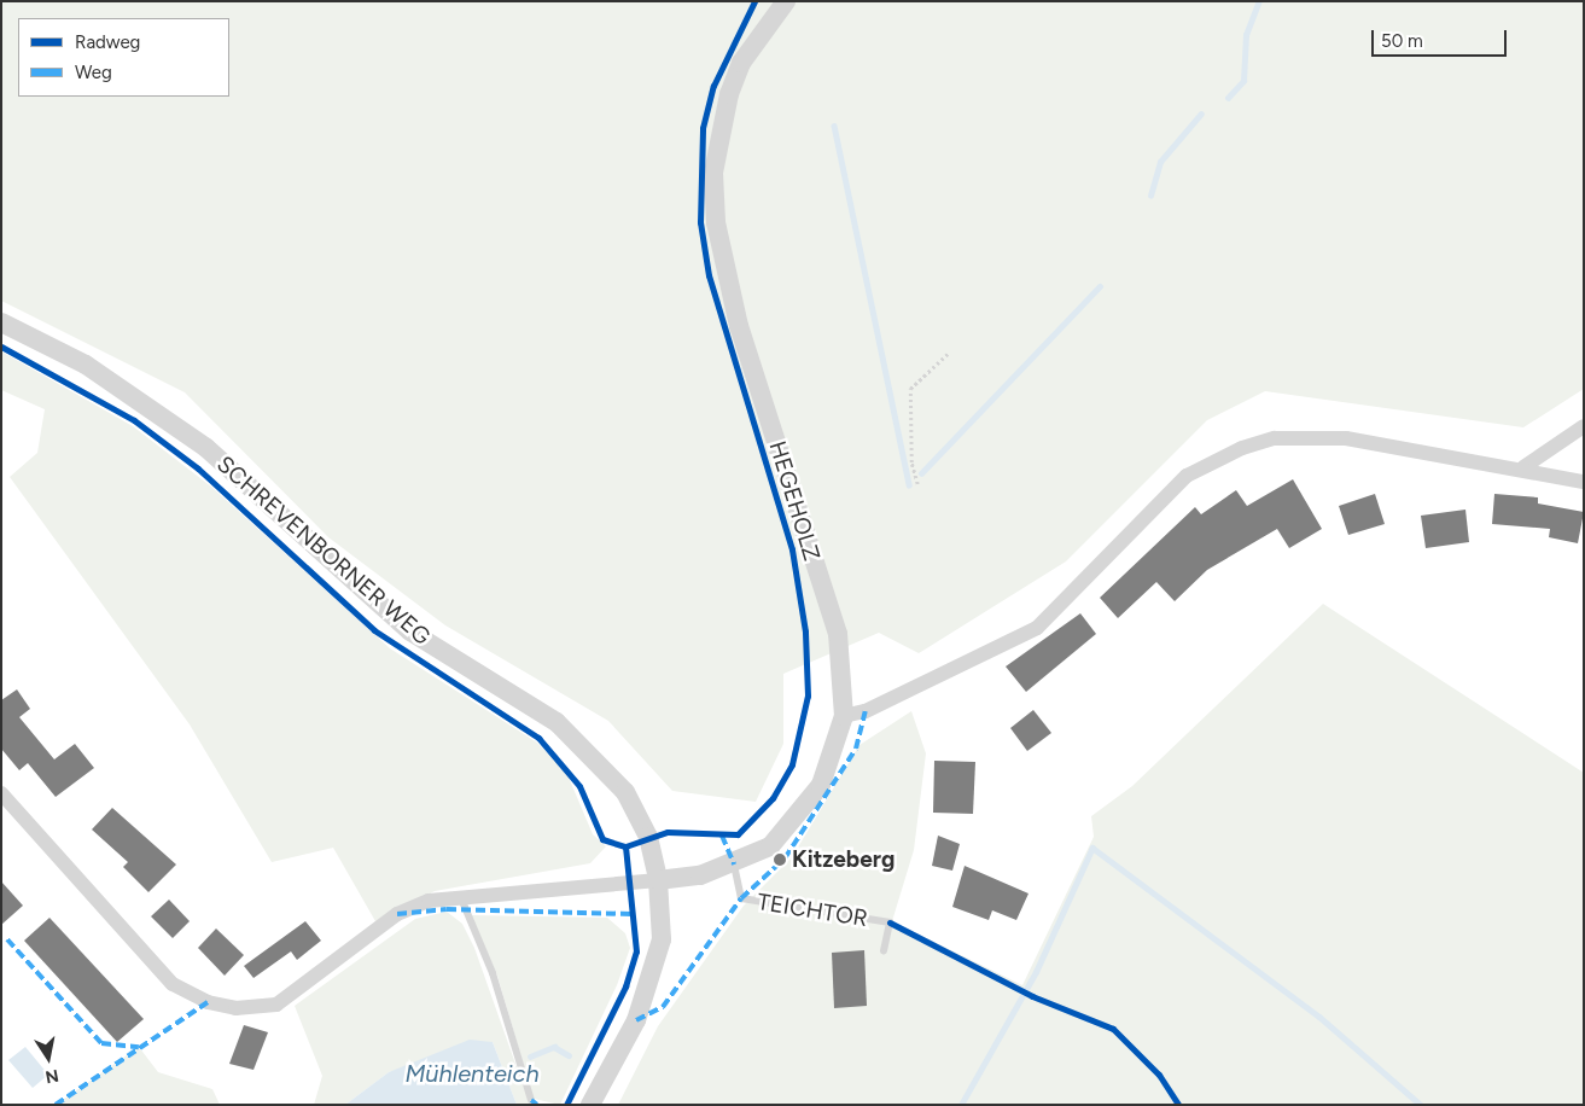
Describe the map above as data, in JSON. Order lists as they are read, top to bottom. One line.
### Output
{"streets":{"street":["HEGEHOLZ","SCHREVENBORNER WEG"],"lane":["TEICHTOR"]},"crossings":[["HEGEHOLZ","SCHREVENBORNER WEG"],["HEGEHOLZ","TEICHTOR"]],"water":["Mühlenteich"],"places":["Kitzeberg"],"legend":["Radweg","Weg"],"scale_bar":"50 m","north":"bottom"}
